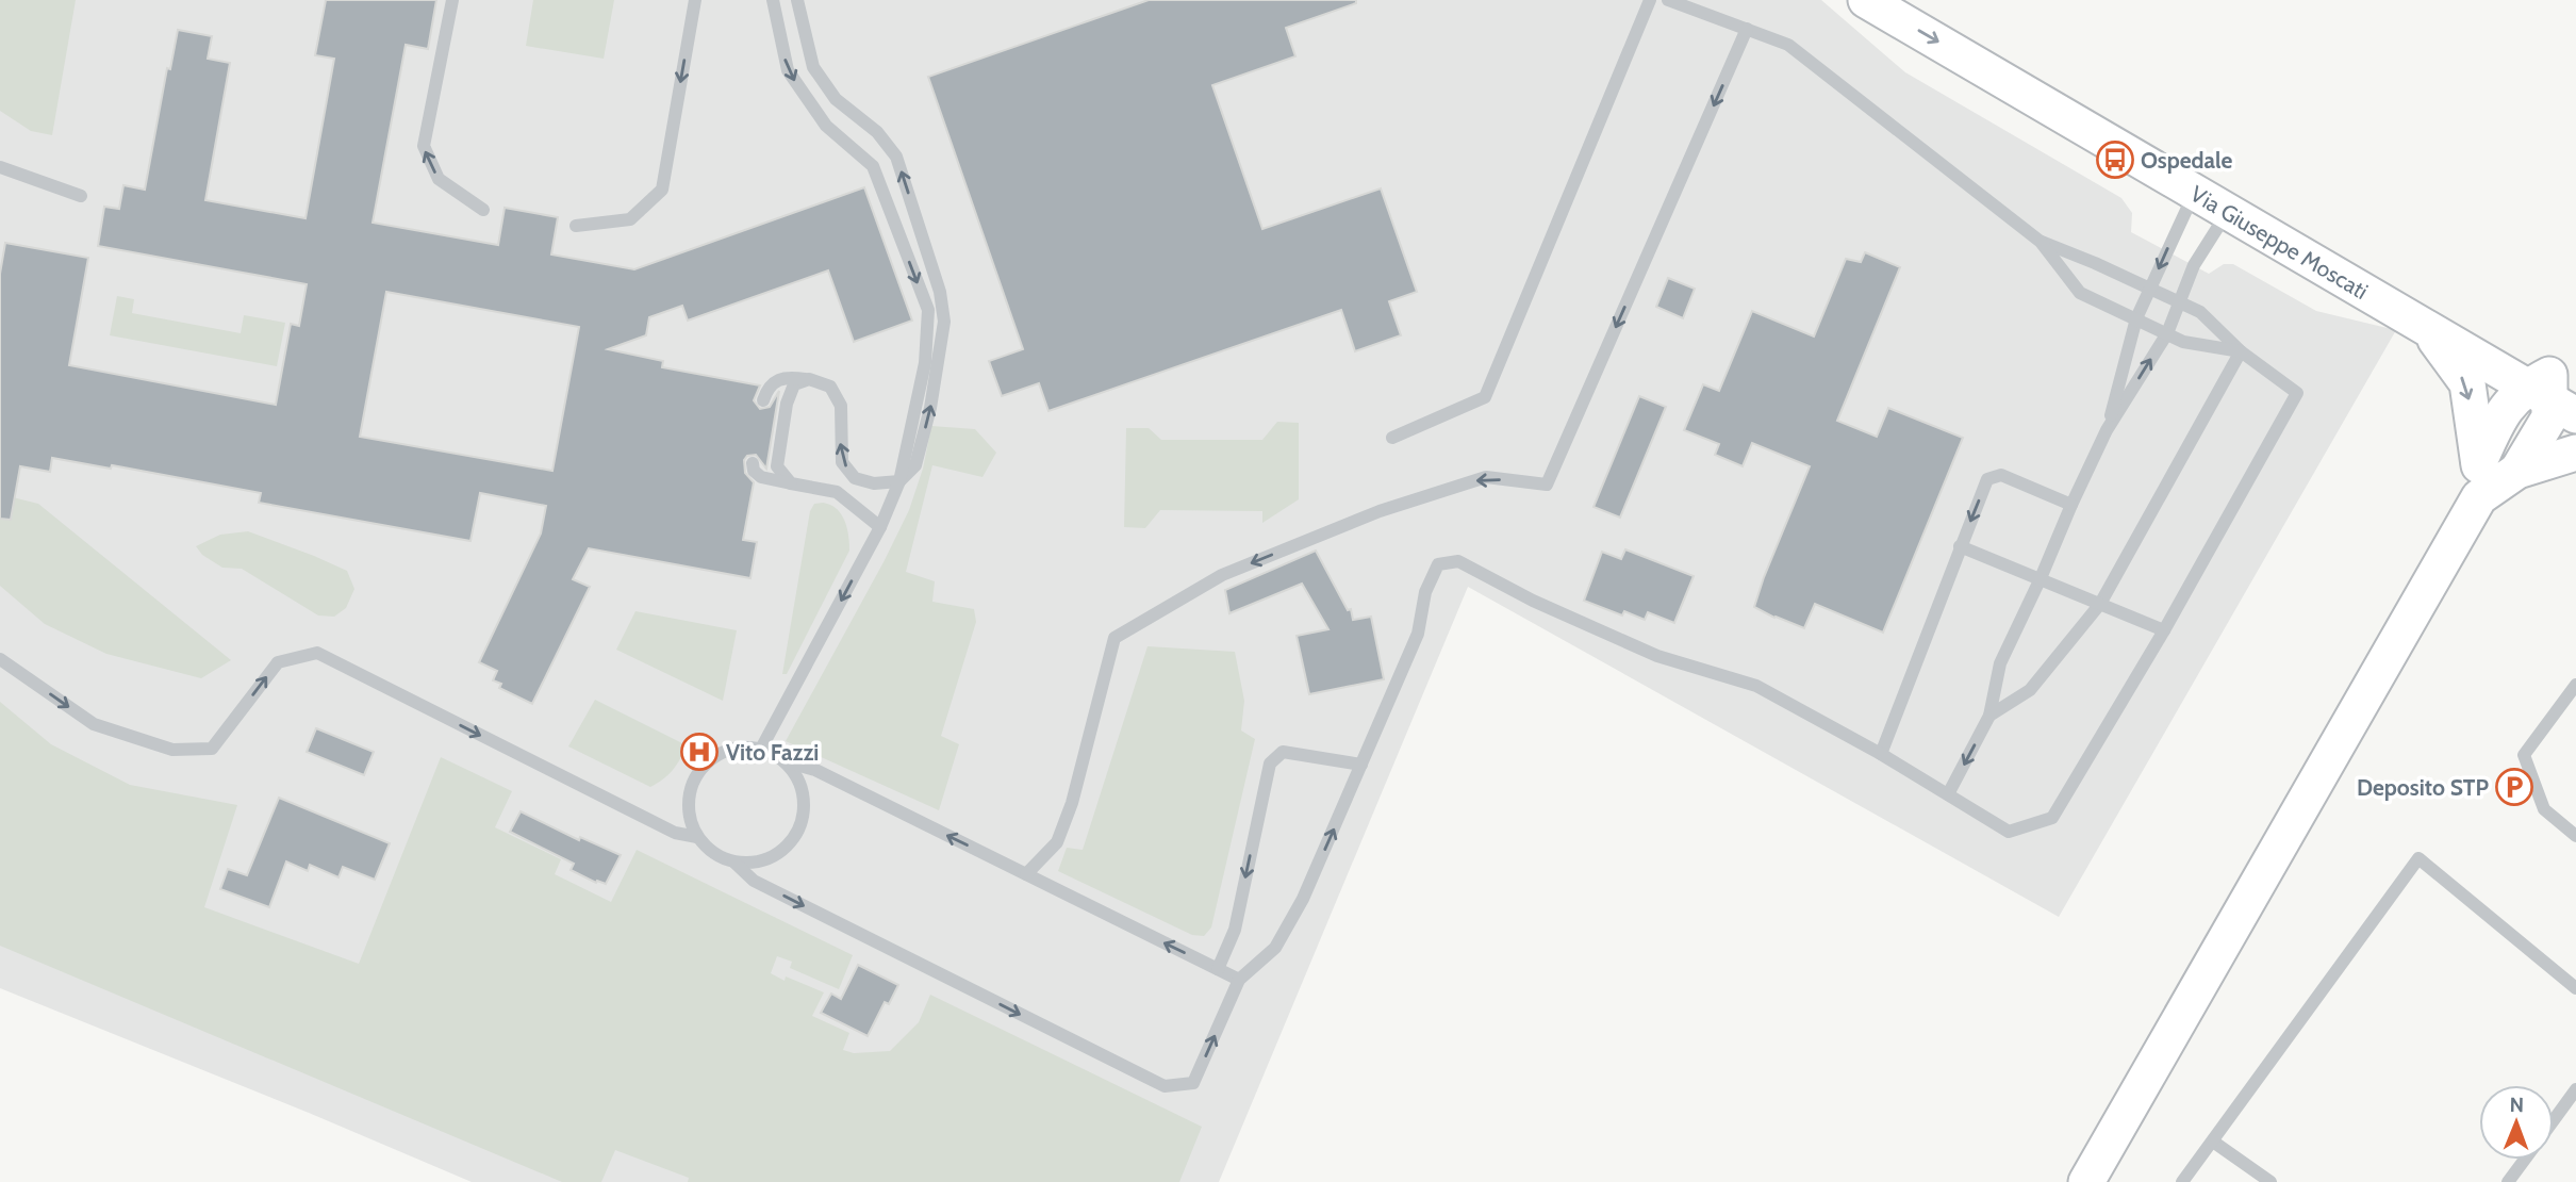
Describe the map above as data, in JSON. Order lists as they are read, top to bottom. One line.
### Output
{"streets":{"street":["Via Giuseppe Moscati"]},"places":{"bus stop":["Ospedale"],"hospital":["Vito Fazzi"],"parking":["Deposito STP"]},"north":"top"}
